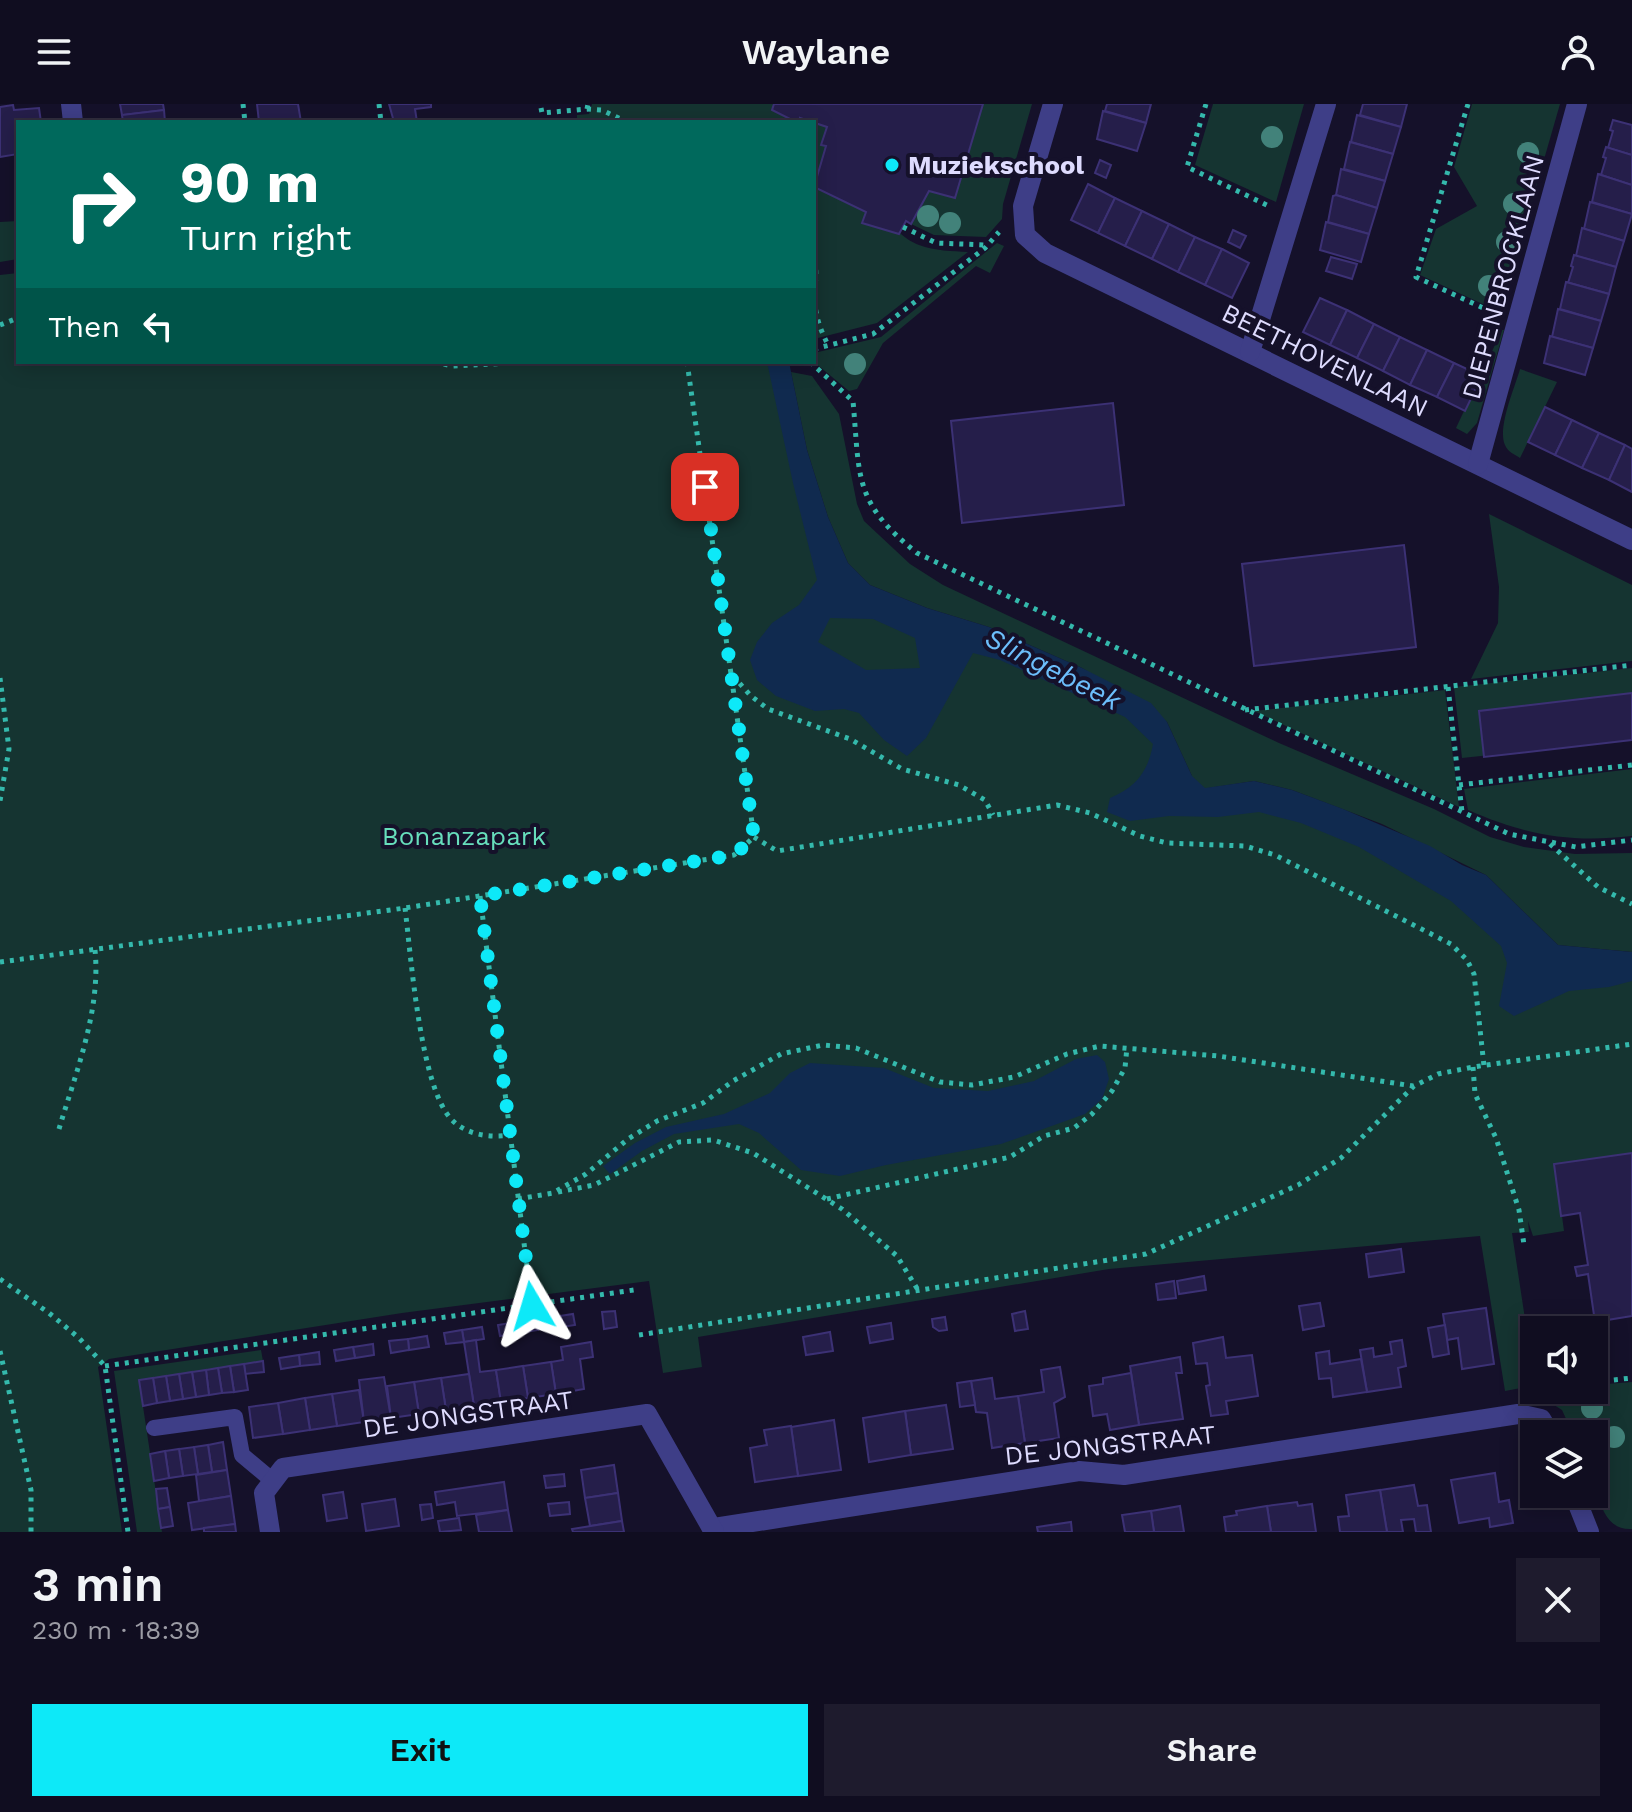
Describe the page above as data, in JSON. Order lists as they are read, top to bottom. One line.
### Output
{"streets":{"street":["DIEPENBROCKLAAN","BEETHOVENLAAN","DE JONGSTRAAT"]},"crossings":[["DIEPENBROCKLAAN","BEETHOVENLAAN"]],"water":["Slingebeek"],"parks":["Bonanzapark"],"places":["Muziekschool"],"page":{"header":"Waylane","turn":["90 m","Turn right"],"then":"Then","heading":["3 min","230 m · 18:39"],"buttons":["Exit","Share"]}}
